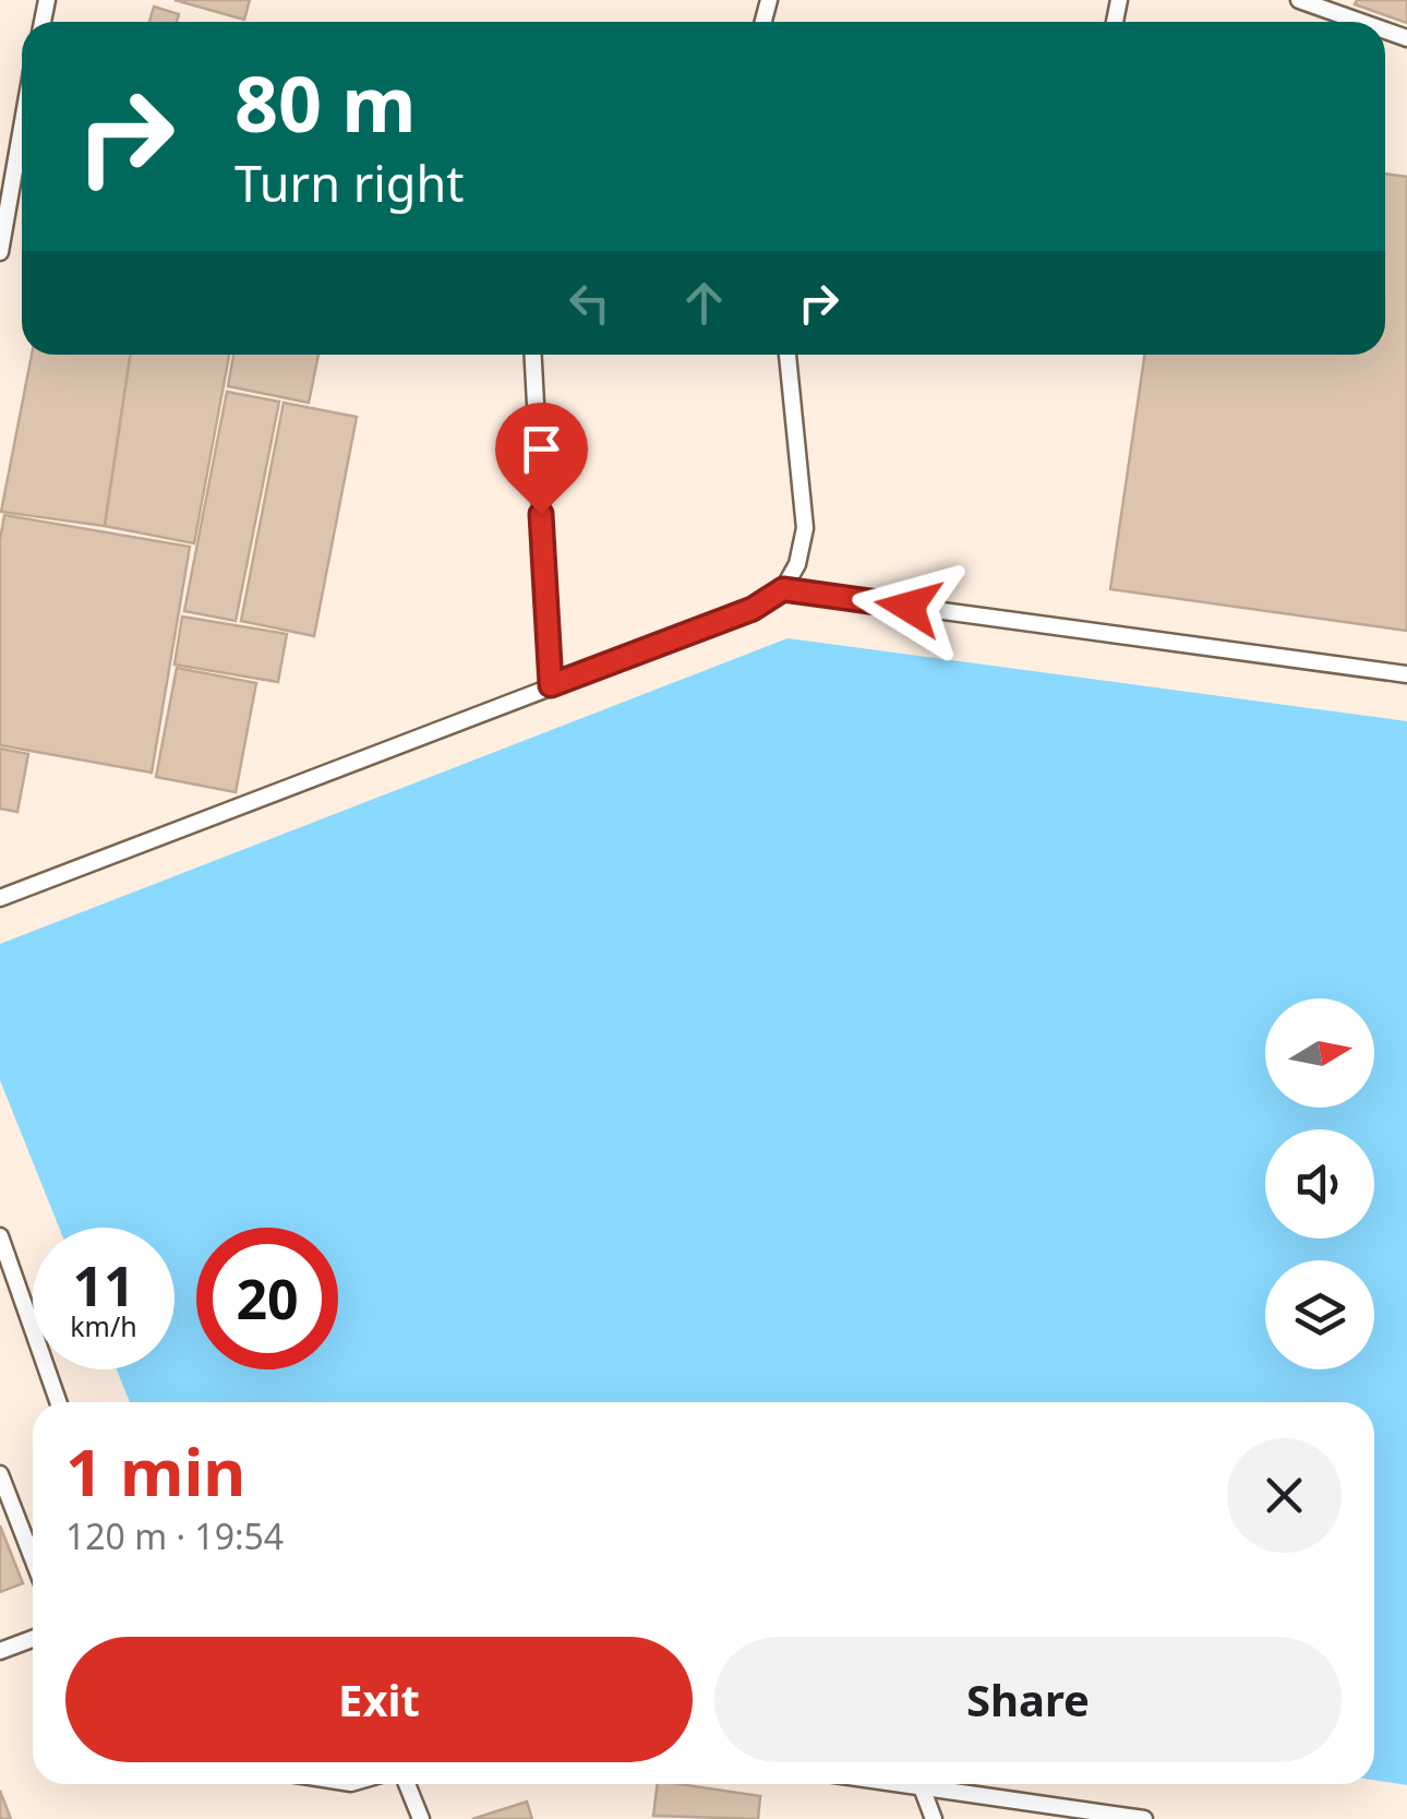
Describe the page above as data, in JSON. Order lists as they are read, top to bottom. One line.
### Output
{"north":"right","page":{"turn":["80 m","Turn right"],"speed":"11 km/h","limit":"20","heading":["1 min","120 m · 19:54"],"buttons":["Exit","Share"]}}
